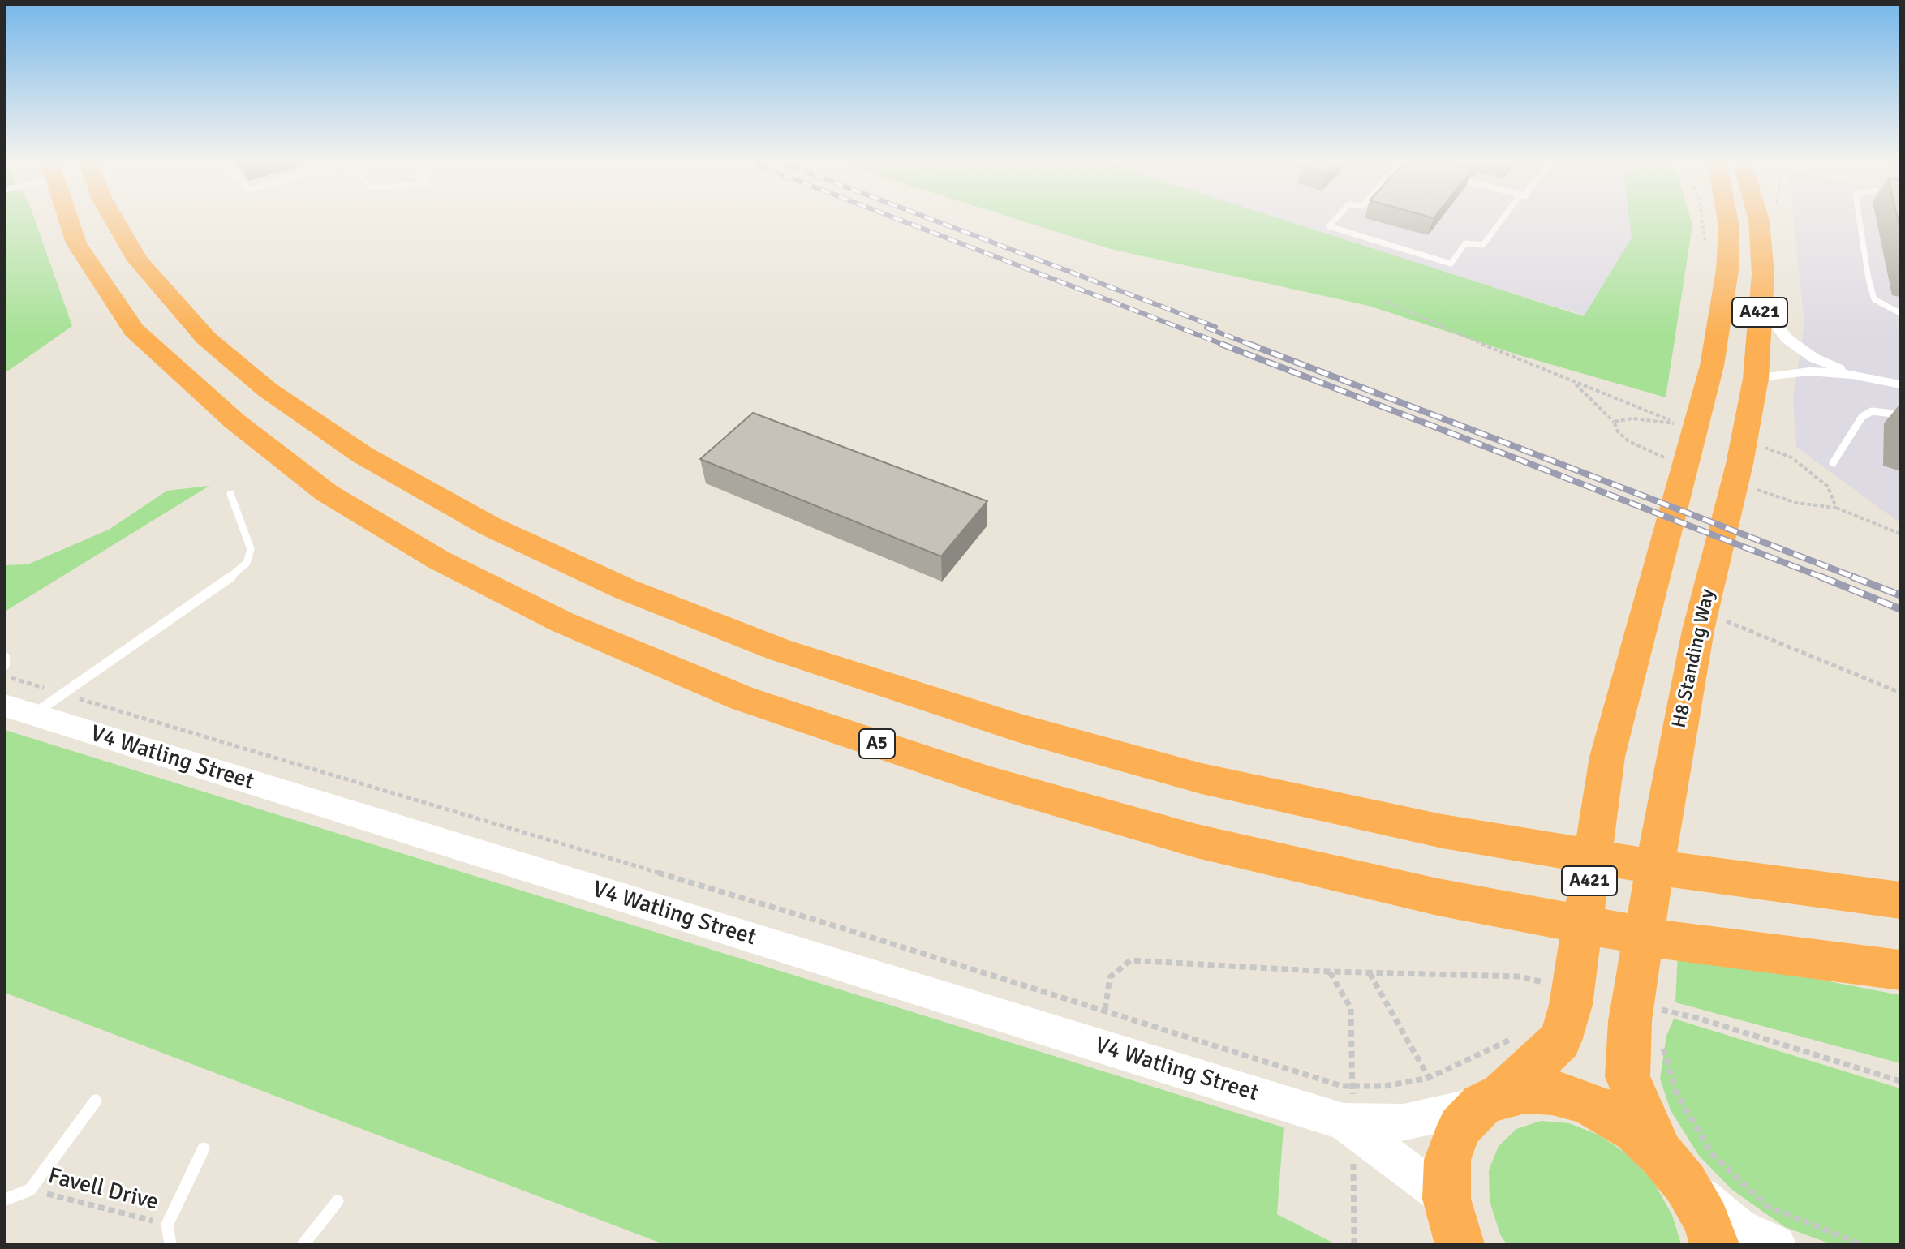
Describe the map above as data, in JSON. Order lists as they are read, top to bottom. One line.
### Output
{"streets":{"highway":["A421","H8 Standing Way","A5"],"street":["V4 Watling Street"],"path":["Favell Drive"]},"crossings":[["A421","V4 Watling Street"]]}
